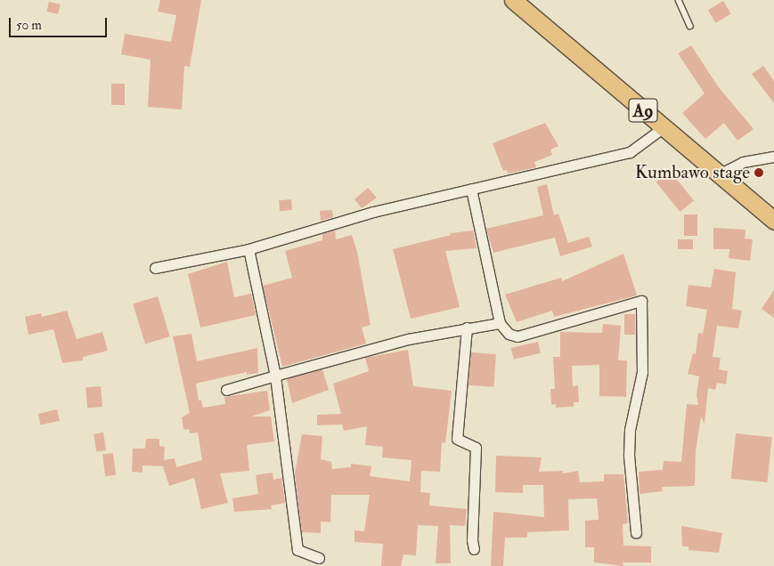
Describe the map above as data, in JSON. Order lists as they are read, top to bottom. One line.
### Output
{"streets":{"main road":["A9"]},"places":["Kumbawo stage"],"scale_bar":"50 m"}
